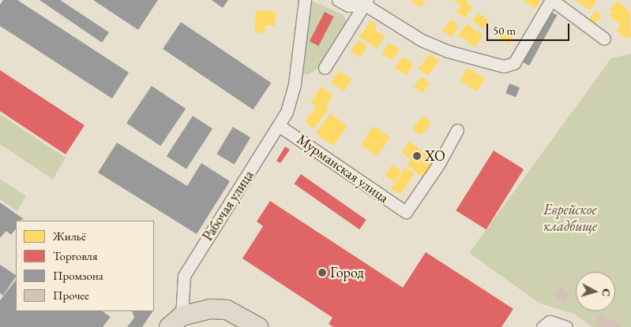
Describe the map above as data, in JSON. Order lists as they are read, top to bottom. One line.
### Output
{"streets":{"street":["Мурманская улица","Рабочая улица"]},"crossings":[["Мурманская улица","Рабочая улица"]],"parks":["Еврейское кладбище"],"places":["ХО","Город"],"legend":["Жильё","Торговля","Промзона","Прочее"],"scale_bar":"50 m","north":"right"}
